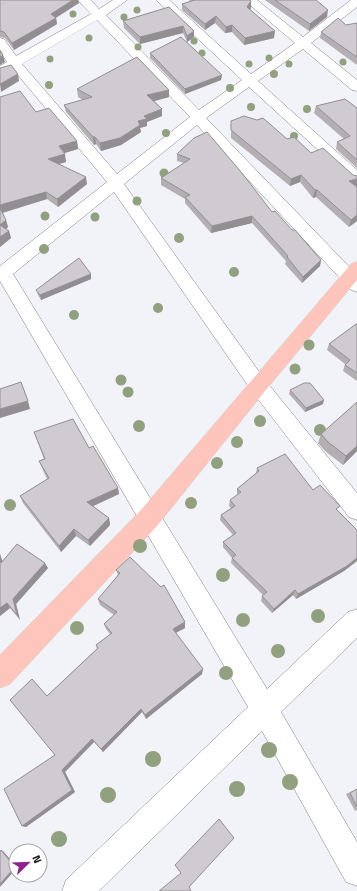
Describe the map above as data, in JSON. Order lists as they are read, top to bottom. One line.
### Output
{"north":"top right"}
